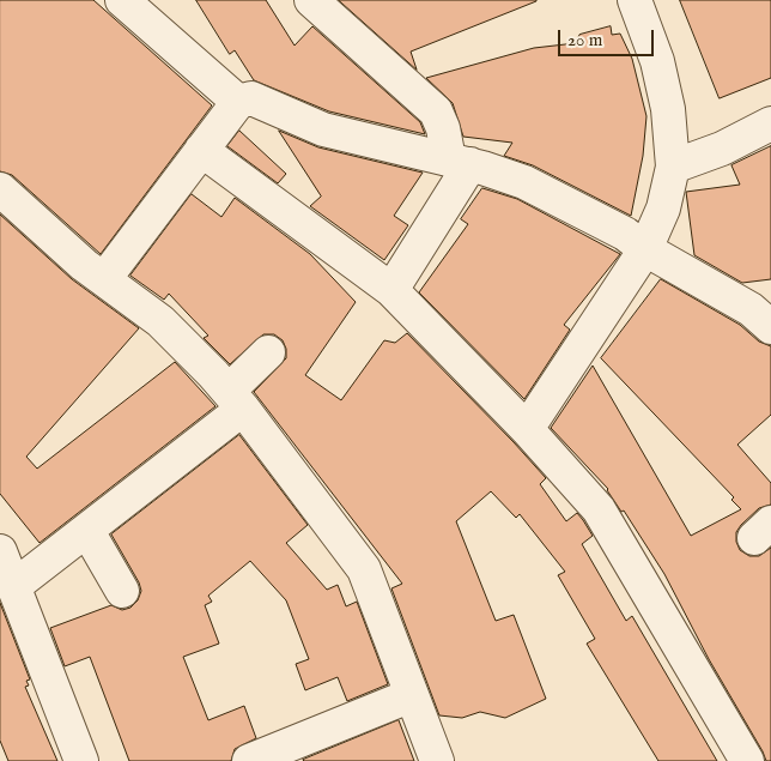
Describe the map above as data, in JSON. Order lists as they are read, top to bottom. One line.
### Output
{"scale_bar":"20 m"}
